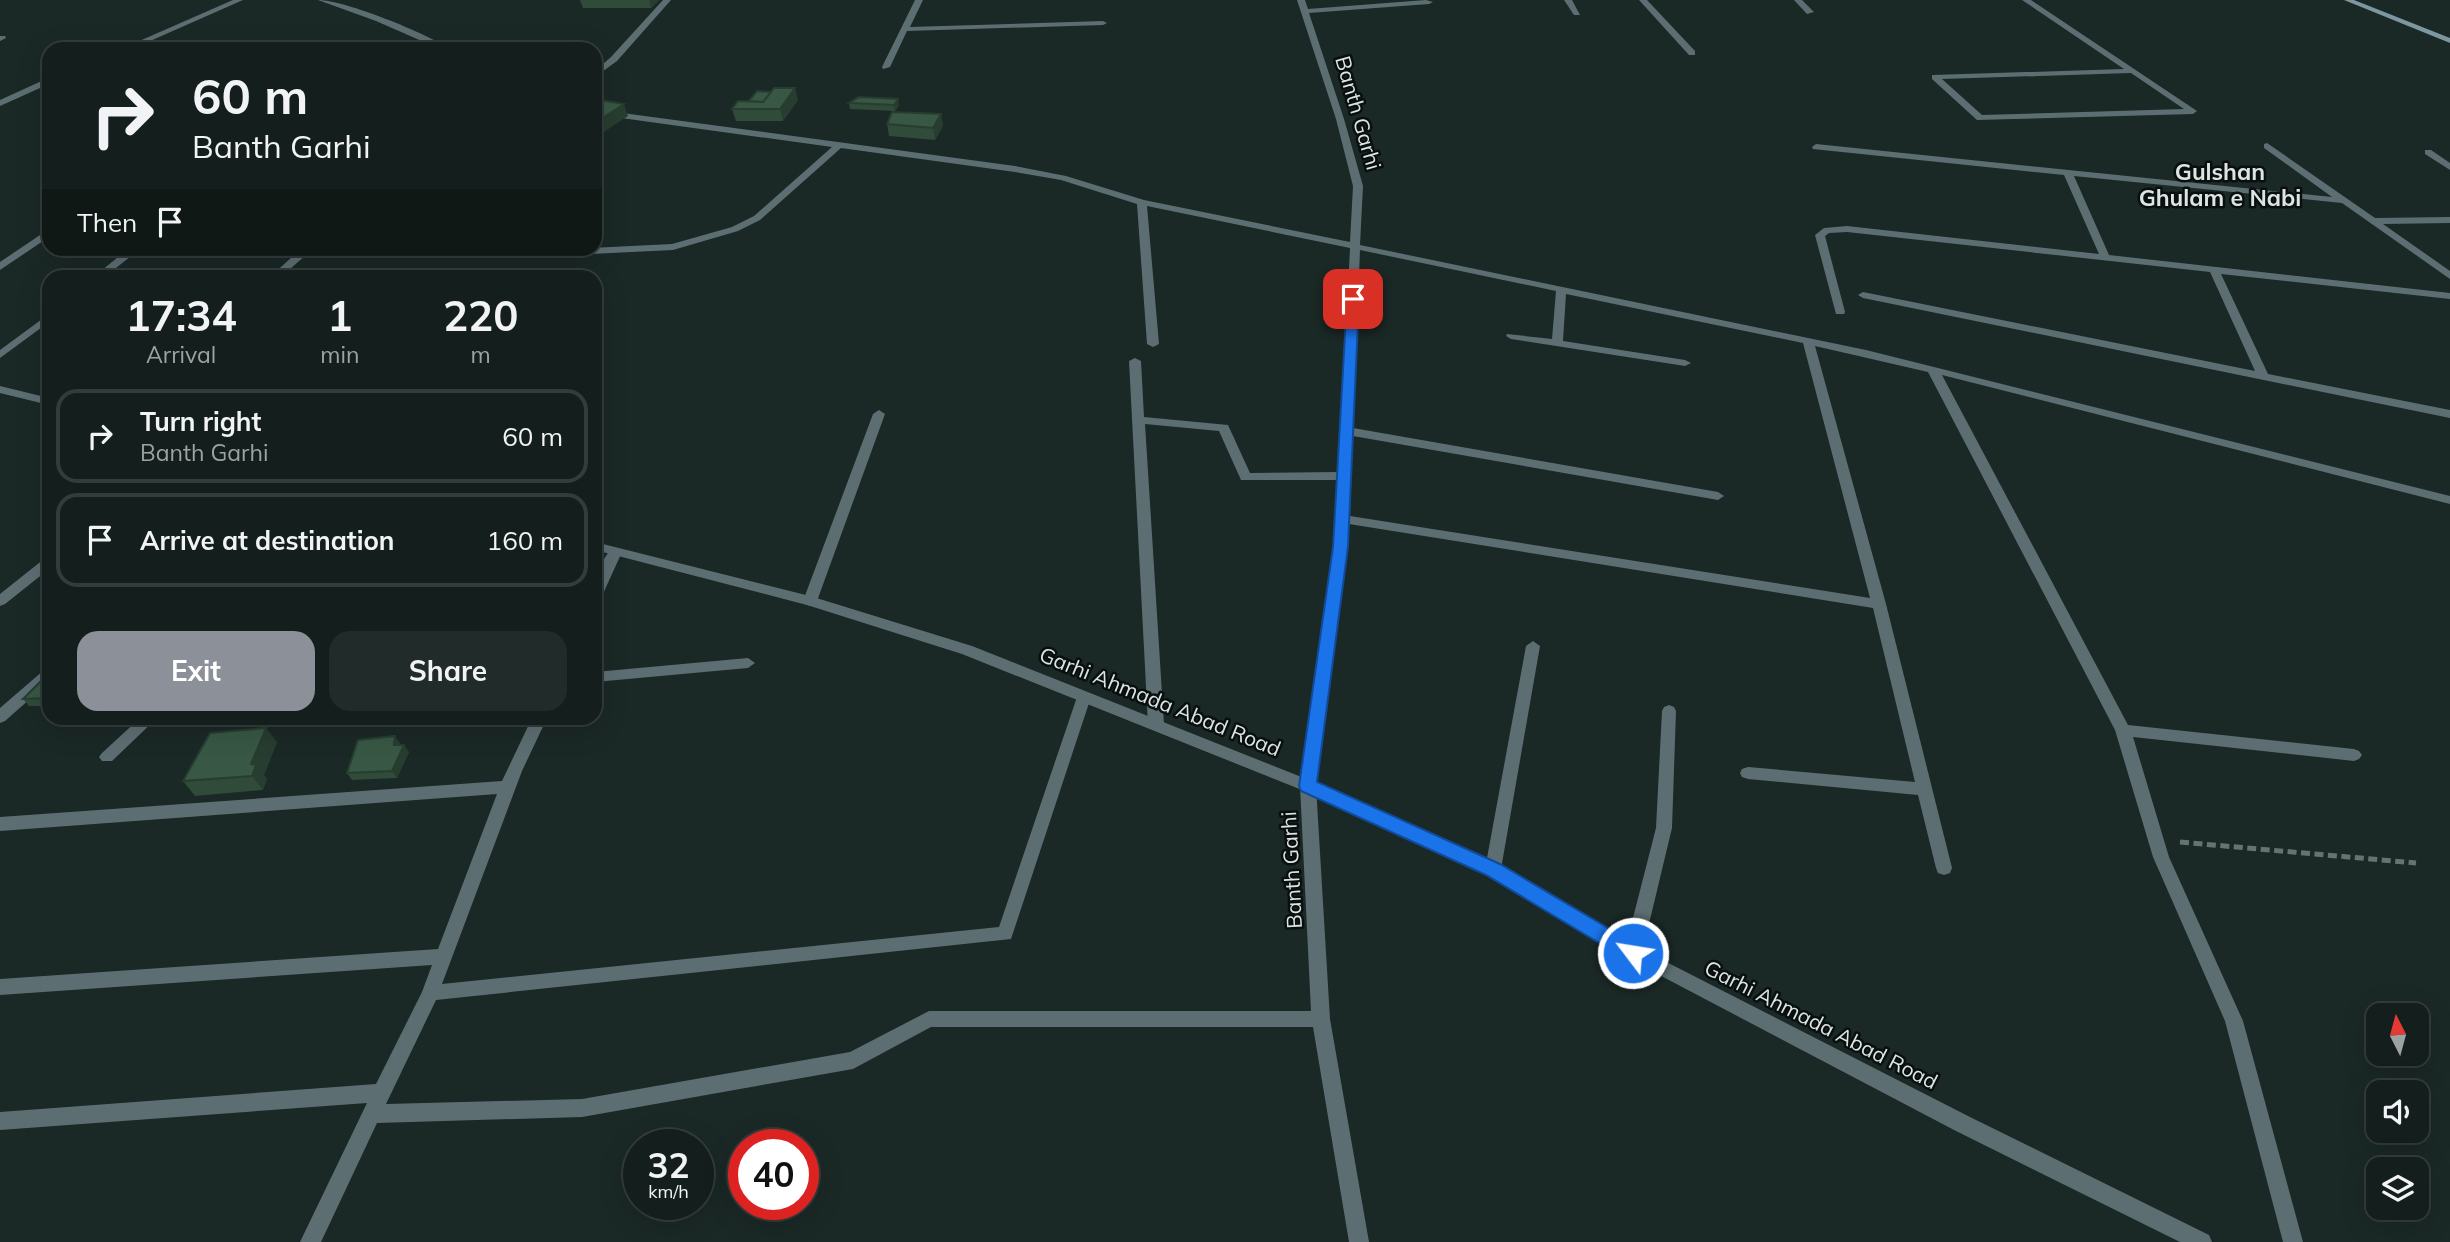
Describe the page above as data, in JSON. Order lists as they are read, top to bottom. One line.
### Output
{"streets":{"street":["Banth Garhi","Garhi Ahmada Abad Road"]},"crossings":[["Banth Garhi","Garhi Ahmada Abad Road"]],"districts":["Gulshan Ghulam e Nabi"],"north":"top","page":{"turn":["60 m","Banth Garhi"],"then":"Then","eta":["17:34","Arrival","1","min","220","m"],"list":[{"name":"Turn right","note":"Banth Garhi","value":"60 m"},{"name":"Arrive at destination","value":"160 m"}],"buttons":["Exit","Share"],"speed":"32 km/h","limit":"40"}}
